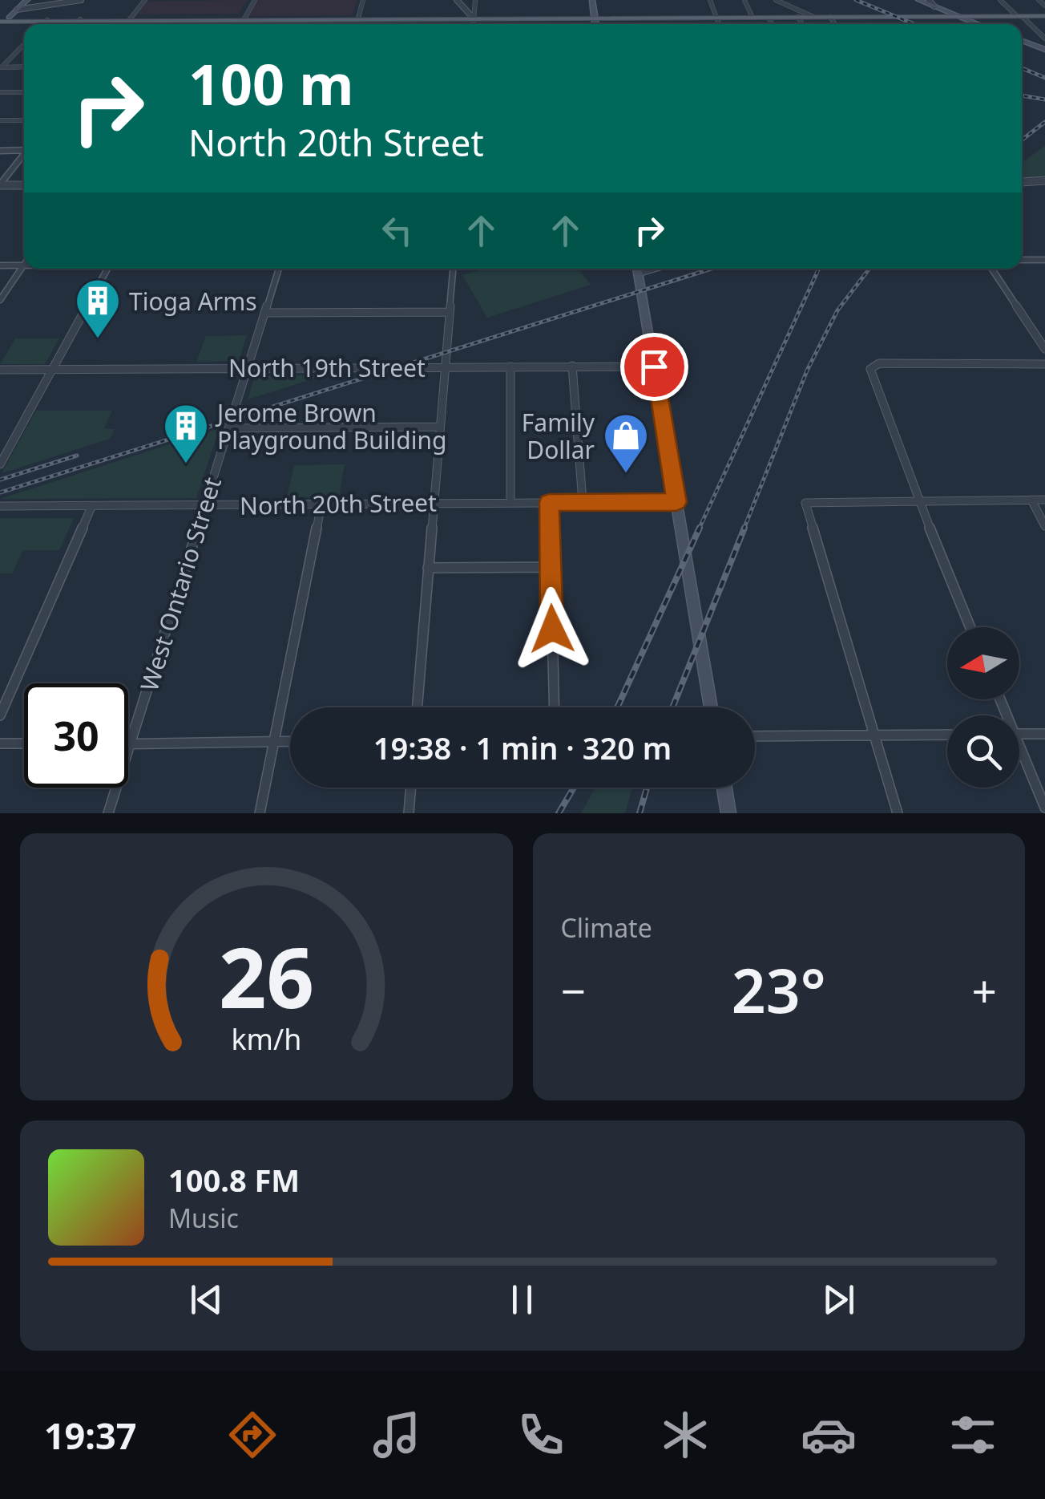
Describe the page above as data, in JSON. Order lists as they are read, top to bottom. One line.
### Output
{"streets":{"street":["North 19th Street","North 20th Street","West Ontario Street"]},"crossings":[["North 19th Street","West Ontario Street"],["North 20th Street","West Ontario Street"]],"places":{"building":["Tioga Arms","Jerome Brown Playground Building"],"shop":["Family Dollar"]},"north":"left","page":{"turn":["100 m","North 20th Street"],"limit":"30","trip":"19:38 · 1 min · 320 m","tile":"Climate","heat":["−","23°","+"],"song":["100.8 FM","Music"],"tabs":"19:37","gauge":["26","km/h"]}}
